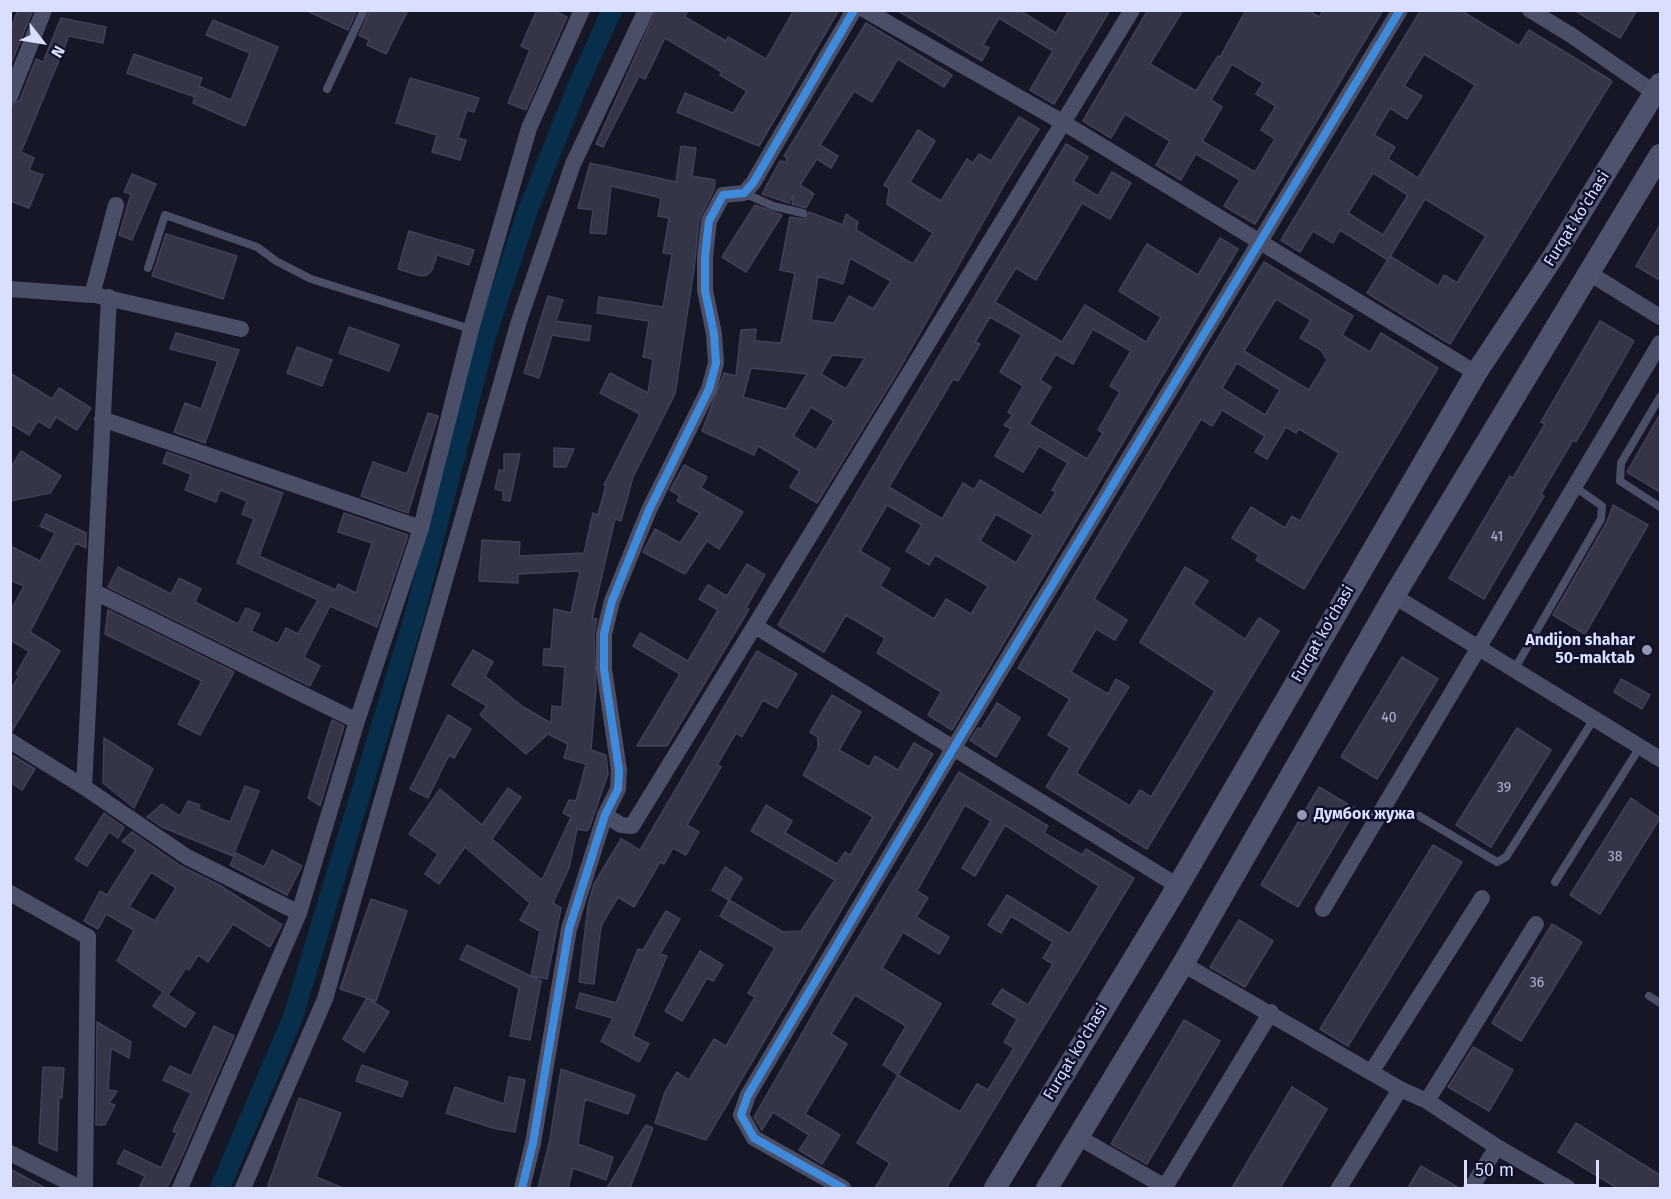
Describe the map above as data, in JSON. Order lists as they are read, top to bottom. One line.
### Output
{"streets":{"main road":["Furqat ko'chasi"]},"places":["Andijon shahar 50-maktab","Думбок жужа"],"house_numbers":["41","40","39","38","36"],"scale_bar":"50 m","north":"bottom right"}
